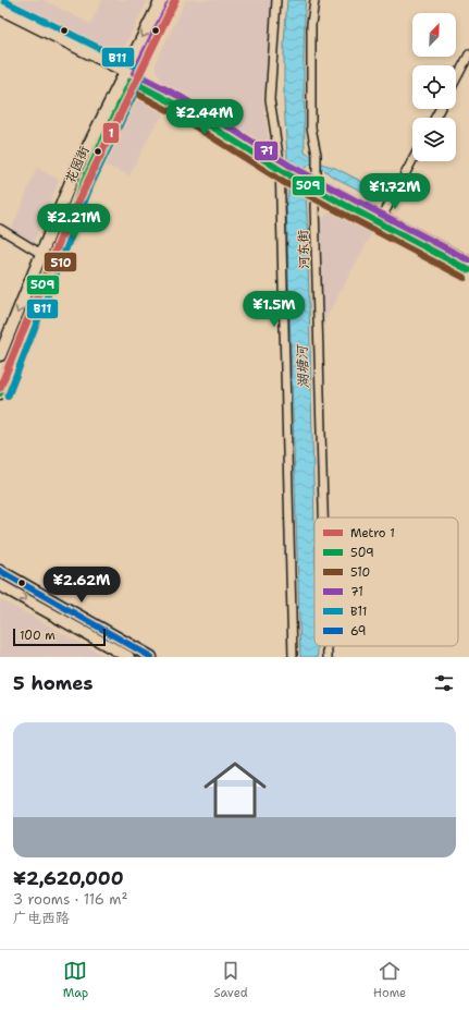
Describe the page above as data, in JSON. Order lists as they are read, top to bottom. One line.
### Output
{"streets":{"main road":["花园街"],"street":["河东街"]},"water":["湖塘河"],"lines":["metro line 1","transit line B11","transit line 71","transit line 509","transit line 510","transit line 69"],"legend":["Metro 1","509","510","71","B11","69"],"scale_bar":"100 m","north":"top right","page":{"price":["¥2.44M","¥1.72M","¥2.21M","¥1.5M","¥2.62M"],"scale":"100 m","heading":"5 homes","list":[{"name":"¥2,620,000","note":"3 rooms · 116 m² · 广电西路"}],"tabs":["Map","Saved","Home"]}}
